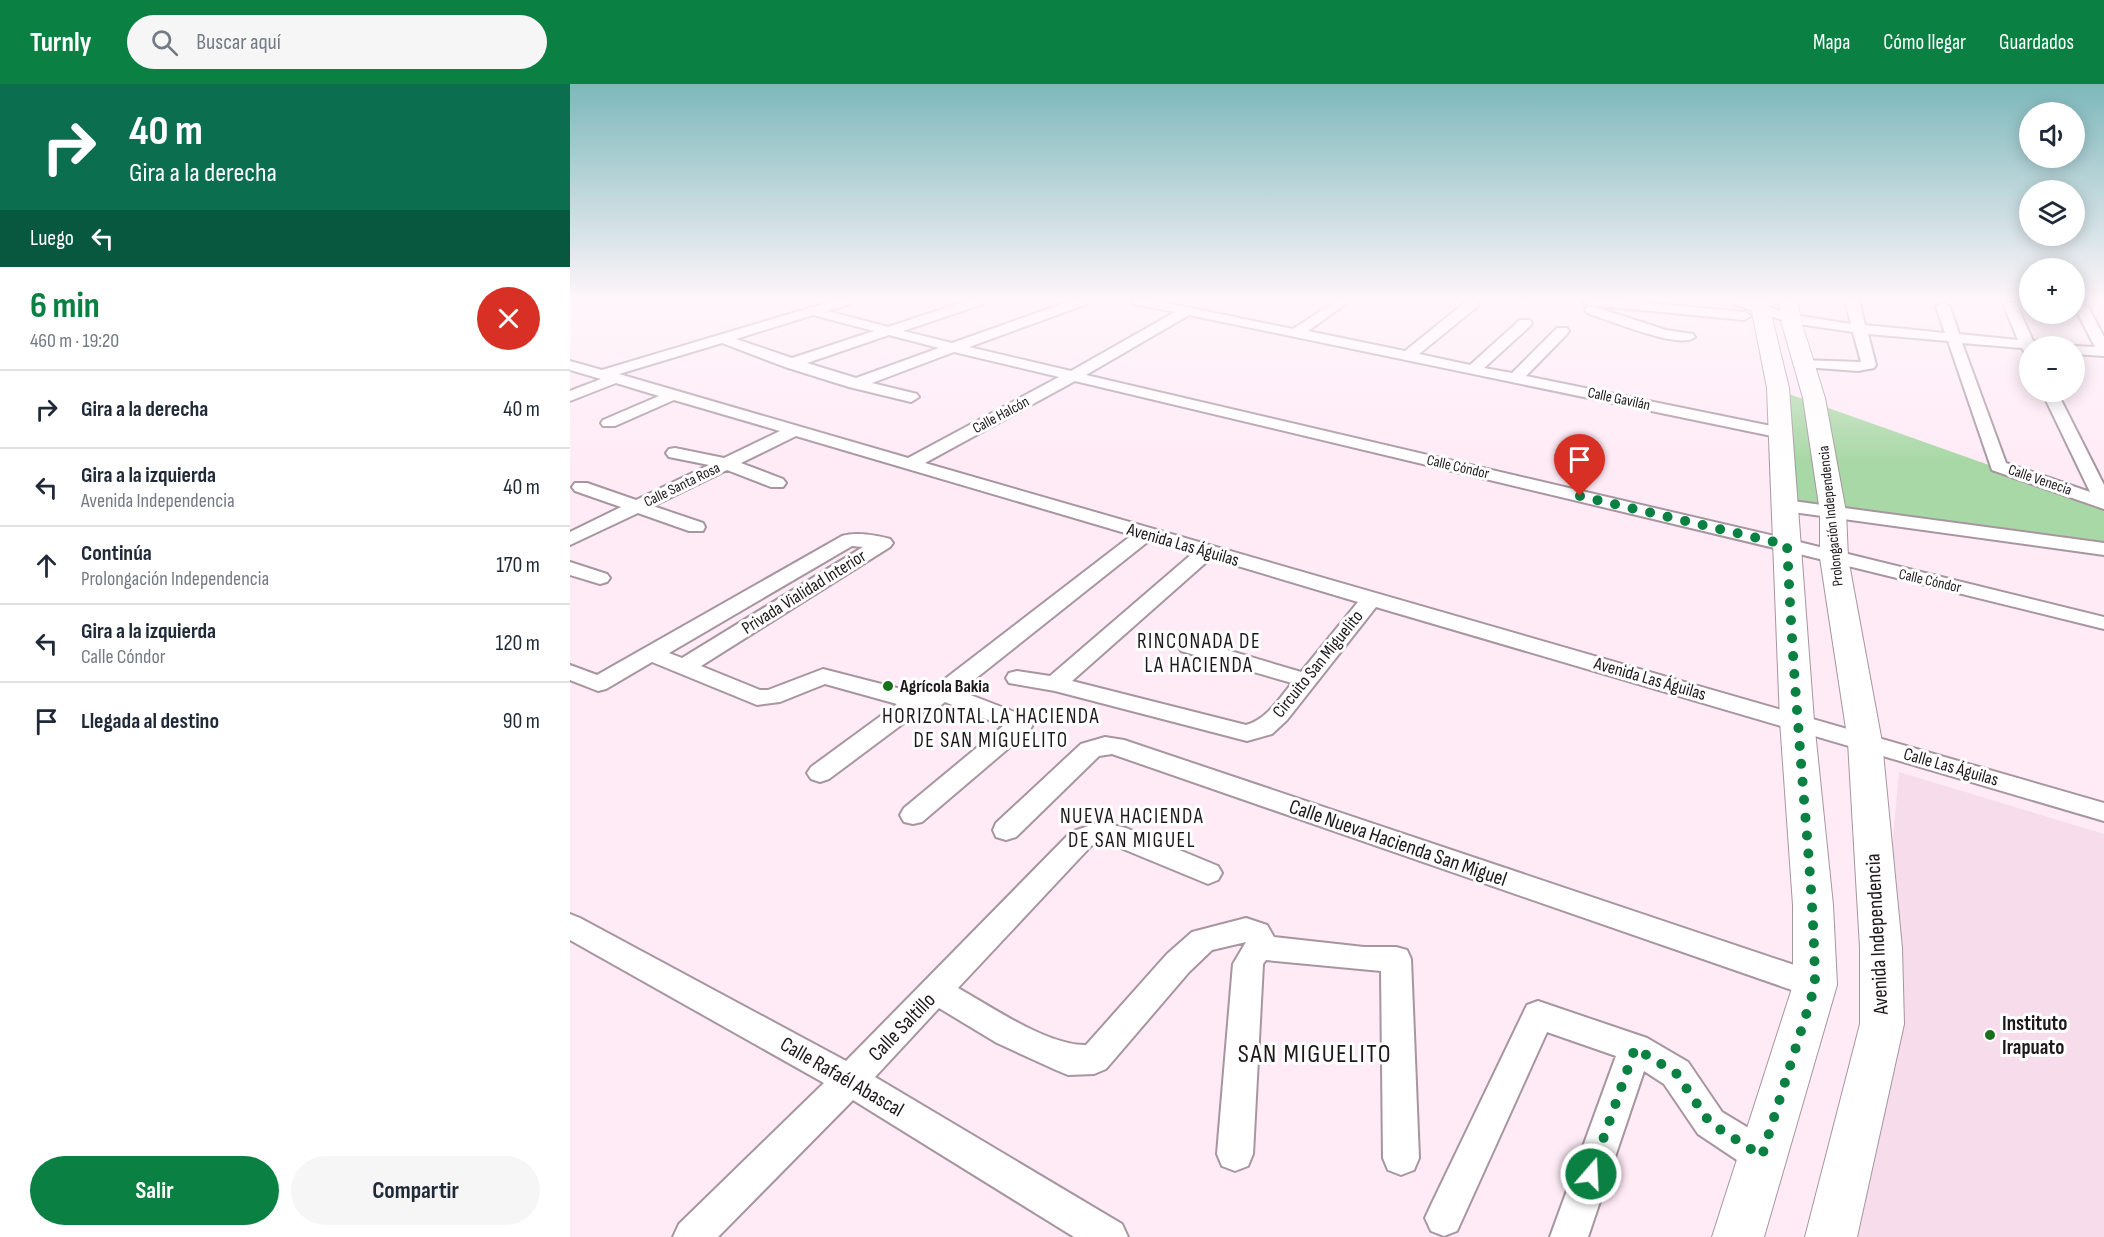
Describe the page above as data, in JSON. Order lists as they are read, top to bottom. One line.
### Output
{"streets":{"street":["Calle Gavilán","Calle Halcón","Calle Cóndor","Calle Venecia","Calle Santa Rosa","Prolongación Independencia","Avenida Las Águilas","Privada Vialidad Interior","Circuito San Miguelito","Calle Las Águilas","Calle Nueva Hacienda San Miguel","Avenida Independencia","Calle Saltillo","Calle Rafaél Abascal"]},"crossings":[["Calle Halcón","Calle Cóndor"],["Calle Halcón","Avenida Las Águilas"],["Calle Cóndor","Prolongación Independencia"],["Calle Santa Rosa","Avenida Las Águilas"],["Prolongación Independencia","Avenida Independencia"],["Avenida Las Águilas","Circuito San Miguelito"],["Avenida Las Águilas","Calle Las Águilas"],["Calle Las Águilas","Avenida Independencia"],["Calle Saltillo","Calle Rafaél Abascal"]],"districts":["RINCONADA DE LA HACIENDA","HORIZONTAL LA HACIENDA DE SAN MIGUELITO","NUEVA HACIENDA DE SAN MIGUEL","SAN MIGUELITO"],"places":["Agrícola Bakia","Instituto Irapuato"],"page":{"header":"Turnly","search":"Buscar aquí","nav":["Mapa","Cómo llegar","Guardados"],"turn":["40 m","Gira a la derecha"],"map_buttons":["+","−"],"then":"Luego","heading":["6 min","460 m · 19:20"],"list":[{"name":"Gira a la derecha","value":"40 m"},{"name":"Gira a la izquierda","note":"Avenida Independencia","value":"40 m"},{"name":"Continúa","note":"Prolongación Independencia","value":"170 m"},{"name":"Gira a la izquierda","note":"Calle Cóndor","value":"120 m"},{"name":"Llegada al destino","value":"90 m"}],"buttons":["Salir","Compartir"]}}
